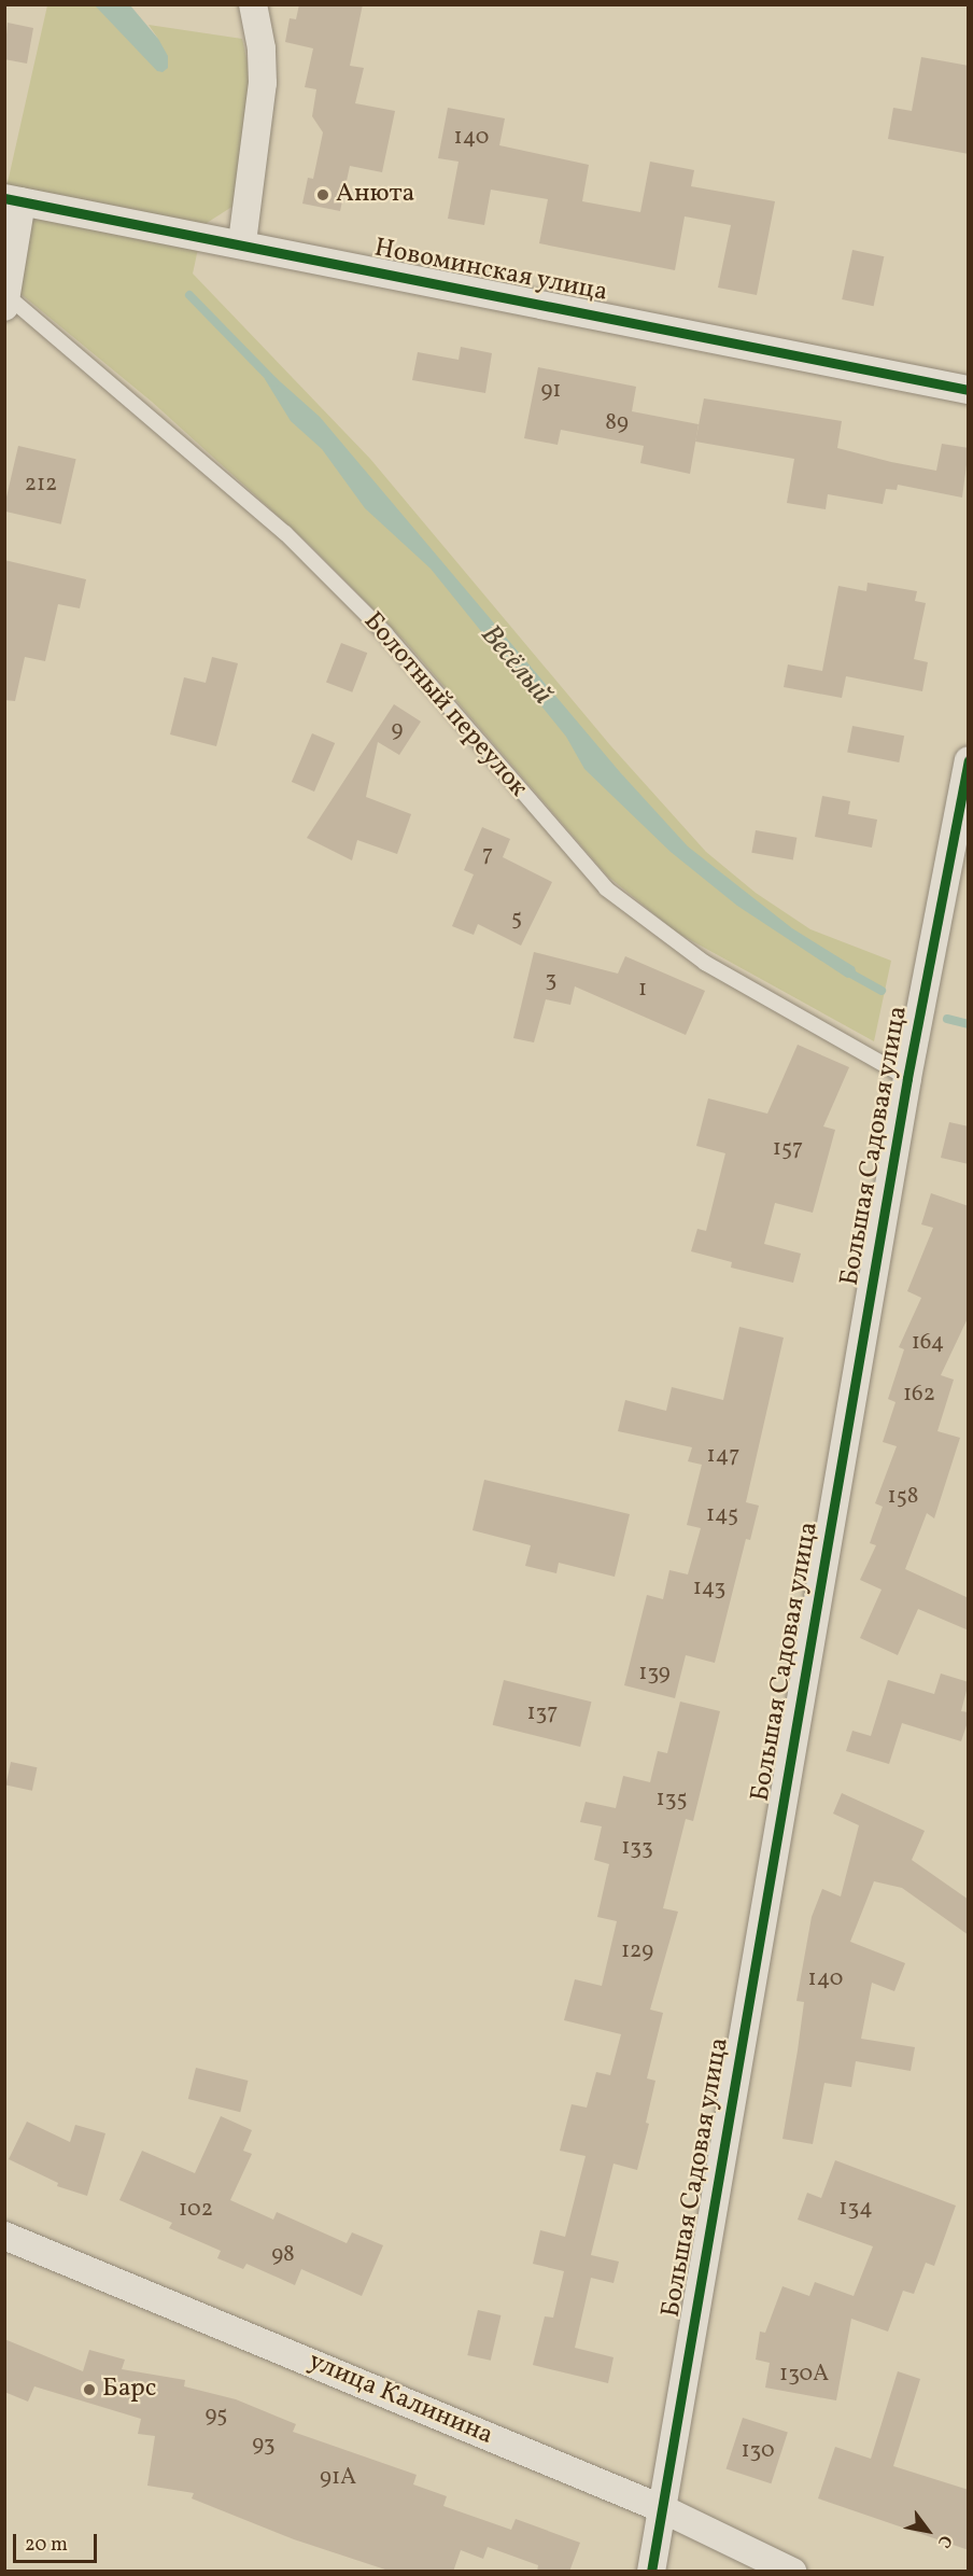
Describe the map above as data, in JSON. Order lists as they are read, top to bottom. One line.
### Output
{"streets":{"street":["Новоминская улица","Большая Садовая улица","улица Калинина"],"lane":["Болотный переулок"]},"crossings":[["Болотный переулок","Большая Садовая улица"],["Большая Садовая улица","улица Калинина"]],"water":["Весёлый"],"places":["Анюта","Барс"],"house_numbers":["140","91","89","212","9","7","5","3","1","157","164","162","147","158","145","143","139","137","135","133","129","140","134","102","98","130А","95","93","130","91А"],"scale_bar":"20 m","north":"bottom right"}
